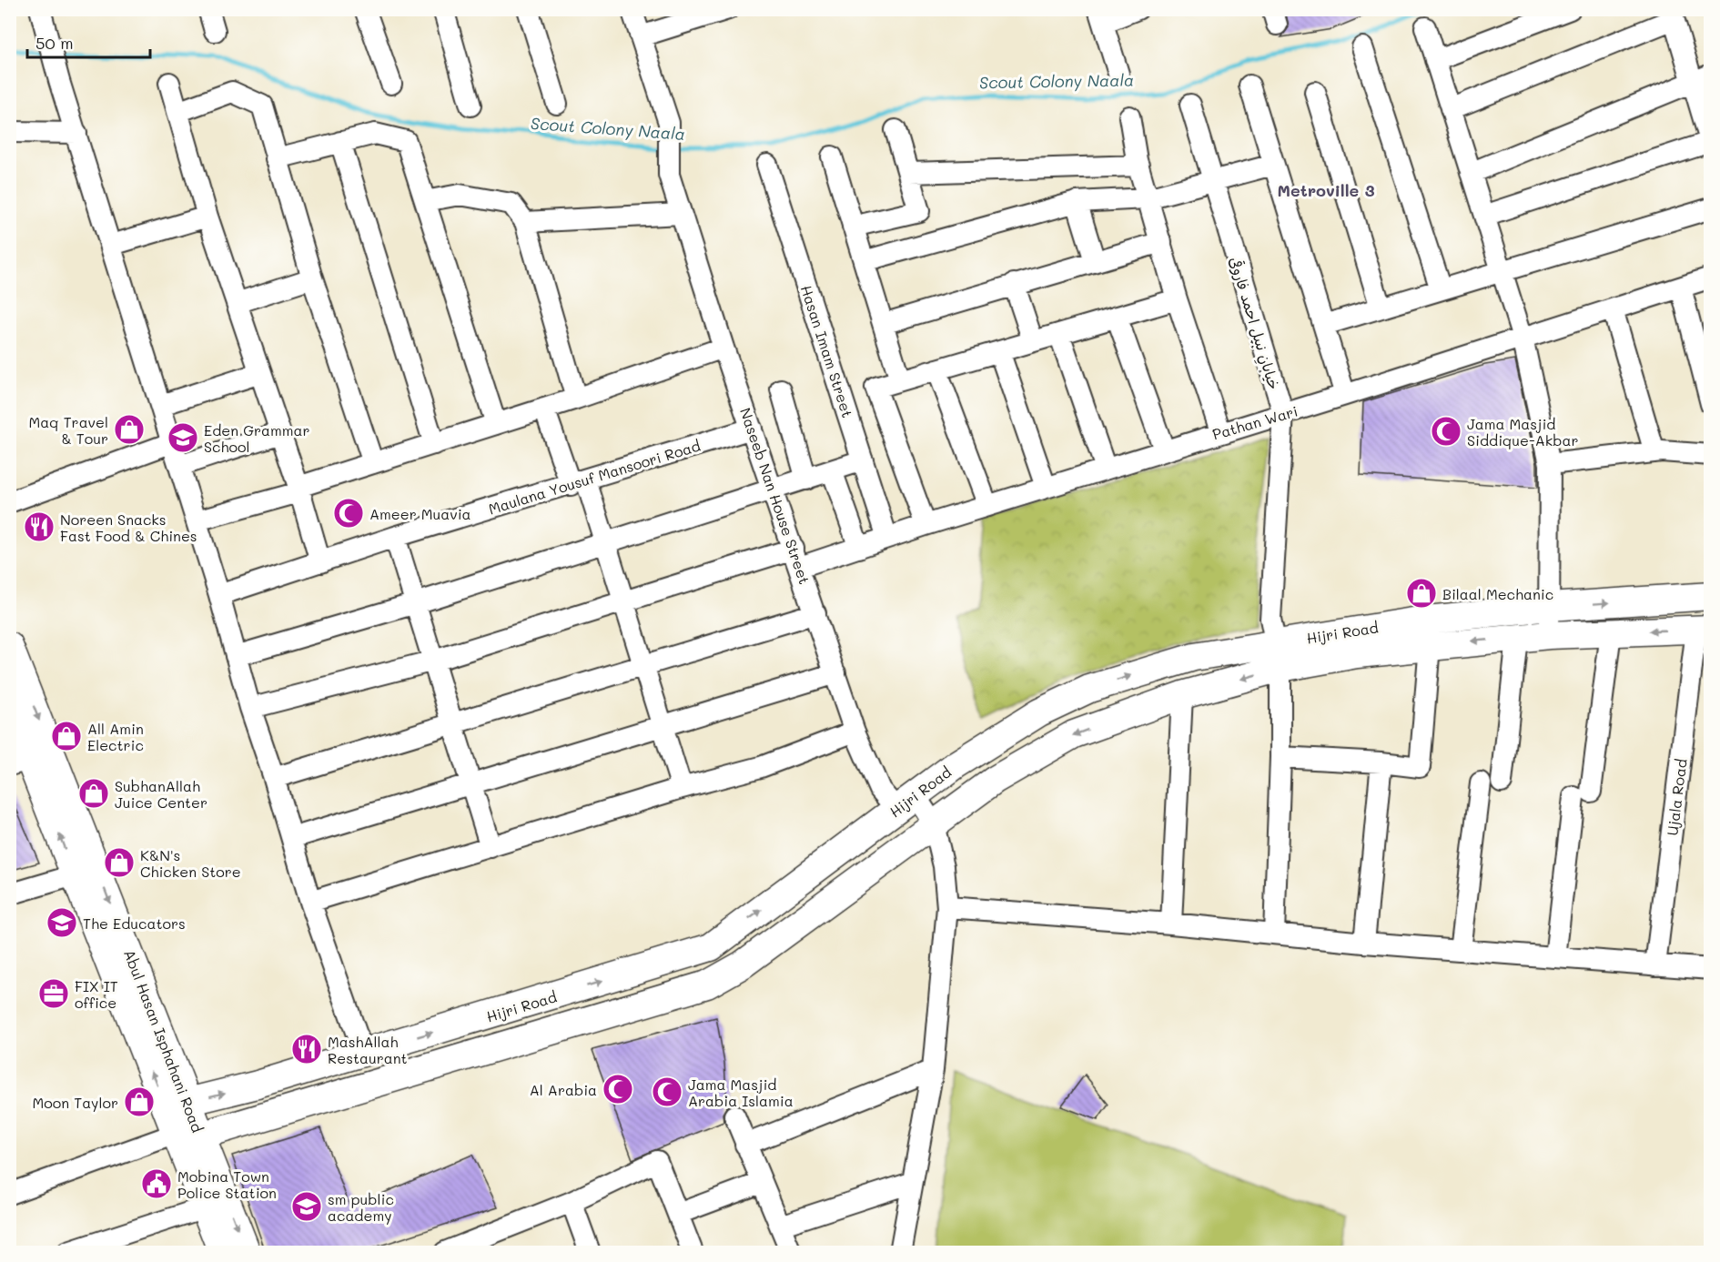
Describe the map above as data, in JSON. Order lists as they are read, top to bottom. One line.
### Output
{"streets":{"main road":["Hijri Road","Abul Hasan Isphahani Road"],"street":["خیابانِ نبیل احمد فاروقی","Hasan Imam Street","Pathan Wari","Maulana Yousuf Mansoori Road","Naseeb Nan House Street","Ujala Road"]},"crossings":[["خیابانِ نبیل احمد فاروقی","Pathan Wari"],["خیابانِ نبیل احمد فاروقی","Hijri Road"],["Hasan Imam Street","Pathan Wari"],["Pathan Wari","Naseeb Nan House Street"],["Maulana Yousuf Mansoori Road","Naseeb Nan House Street"],["Naseeb Nan House Street","Hijri Road"],["Hijri Road","Ujala Road"],["Hijri Road","Abul Hasan Isphahani Road"]],"districts":["Metroville 3"],"water":["Scout Colony Naala"],"places":{"shop":["Maq Travel & Tour","Bilaal Mechanic","All Amin Electric","SubhanAllah Juice Center","K&N's Chicken Store","Moon Taylor"],"mosque":["Jama Masjid Siddique-Akbar","Ameer Muavia","Al Arabia","Jama Masjid Arabia Islamia"],"school or university":["Eden Grammar School","The Educators","sm public academy"],"restaurant":["Noreen Snacks Fast Food & Chines","MashAllah Restaurant"],"office":["FIX IT office"],"public building":["Mobina Town Police Station"]},"scale_bar":"50 m"}
